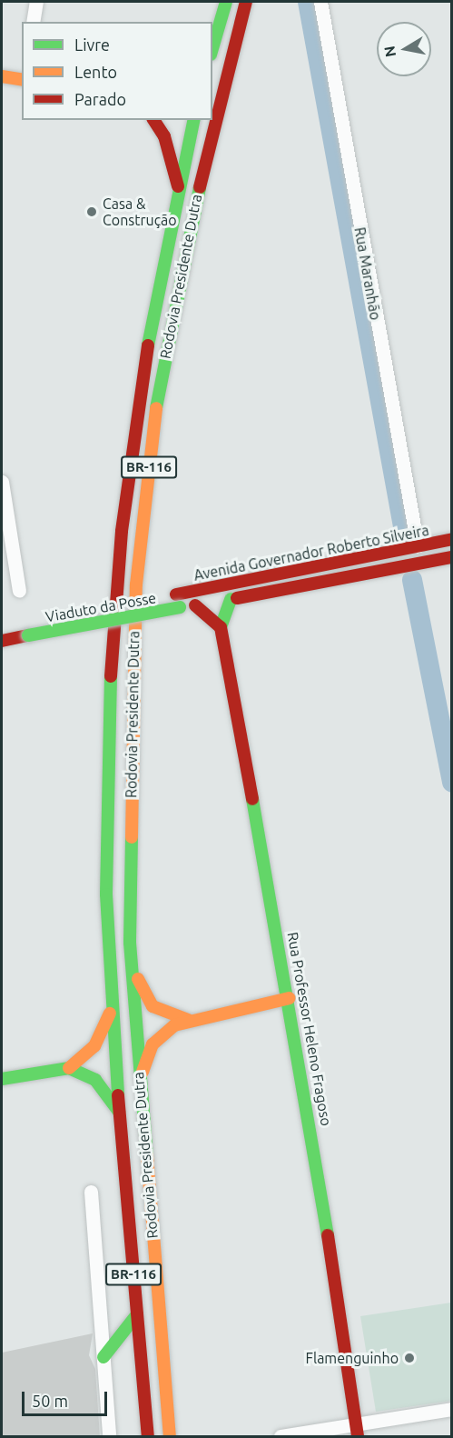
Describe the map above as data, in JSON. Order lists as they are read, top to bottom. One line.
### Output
{"streets":{"main road":["Rodovia Presidente Dutra","BR-116","Avenida Governador Roberto Silveira","Viaduto da Posse","Rua Professor Heleno Fragoso"],"street":["Rua Maranhão"]},"crossings":[["Rua Maranhão","Avenida Governador Roberto Silveira"],["Avenida Governador Roberto Silveira","Viaduto da Posse"]],"places":["Casa & Construção","Flamenguinho"],"legend":["Livre","Lento","Parado"],"scale_bar":"50 m","north":"left"}
